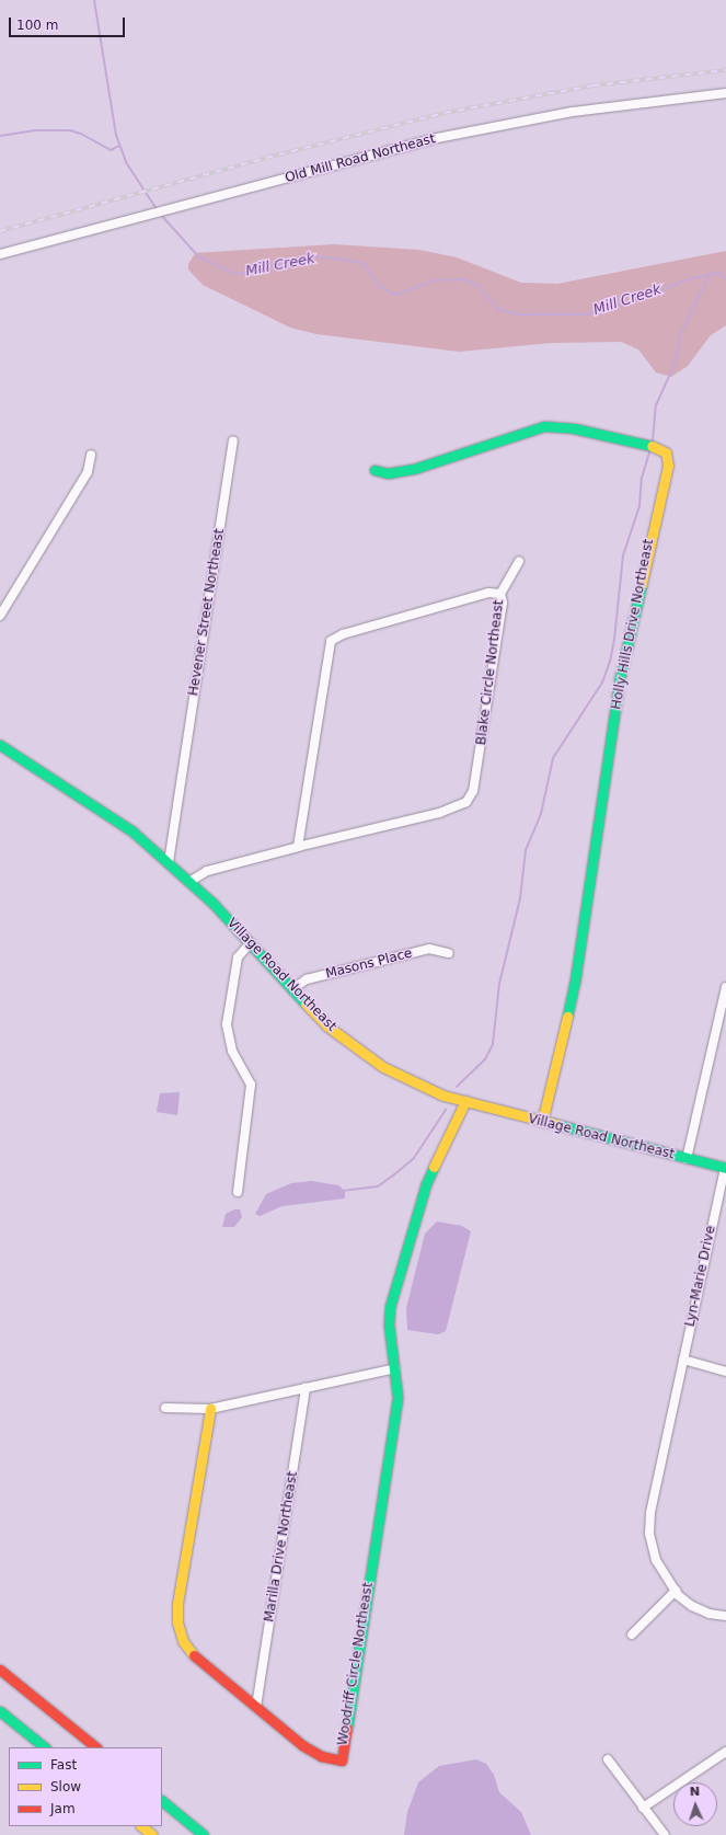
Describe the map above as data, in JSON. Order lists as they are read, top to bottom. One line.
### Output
{"streets":{"main road":["Holly Hills Drive Northeast","Village Road Northeast","Woodriff Circle Northeast"],"street":["Old Mill Road Northeast","Hevener Street Northeast","Blake Circle Northeast","Masons Place","Lyn-Marie Drive","Marilla Drive Northeast"]},"crossings":[["Hevener Street Northeast","Village Road Northeast"],["Holly Hills Drive Northeast","Village Road Northeast"],["Blake Circle Northeast","Village Road Northeast"],["Masons Place","Village Road Northeast"],["Village Road Northeast","Lyn-Marie Drive"],["Village Road Northeast","Woodriff Circle Northeast"],["Marilla Drive Northeast","Woodriff Circle Northeast"]],"water":["Mill Creek"],"legend":["Fast","Slow","Jam"],"scale_bar":"100 m","north":"top"}
